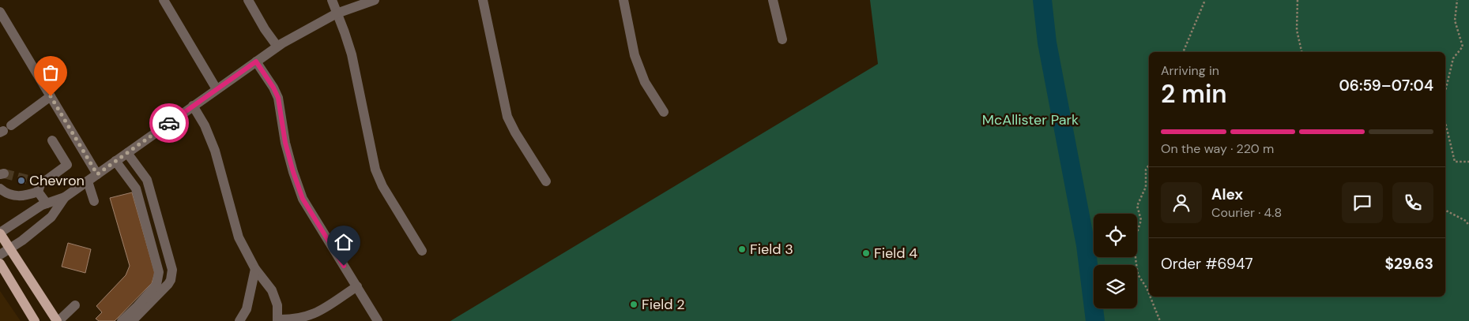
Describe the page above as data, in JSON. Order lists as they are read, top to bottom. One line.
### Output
{"parks":["McAllister Park"],"places":["Chevron","Field 3","Field 4","Field 2"],"page":{"heading":["2 min","Arriving in","06:59–07:04"],"panel":["Alex","Courier · 4.8","Order #6947","$29.63"],"bar":"On the way · 220 m"}}
